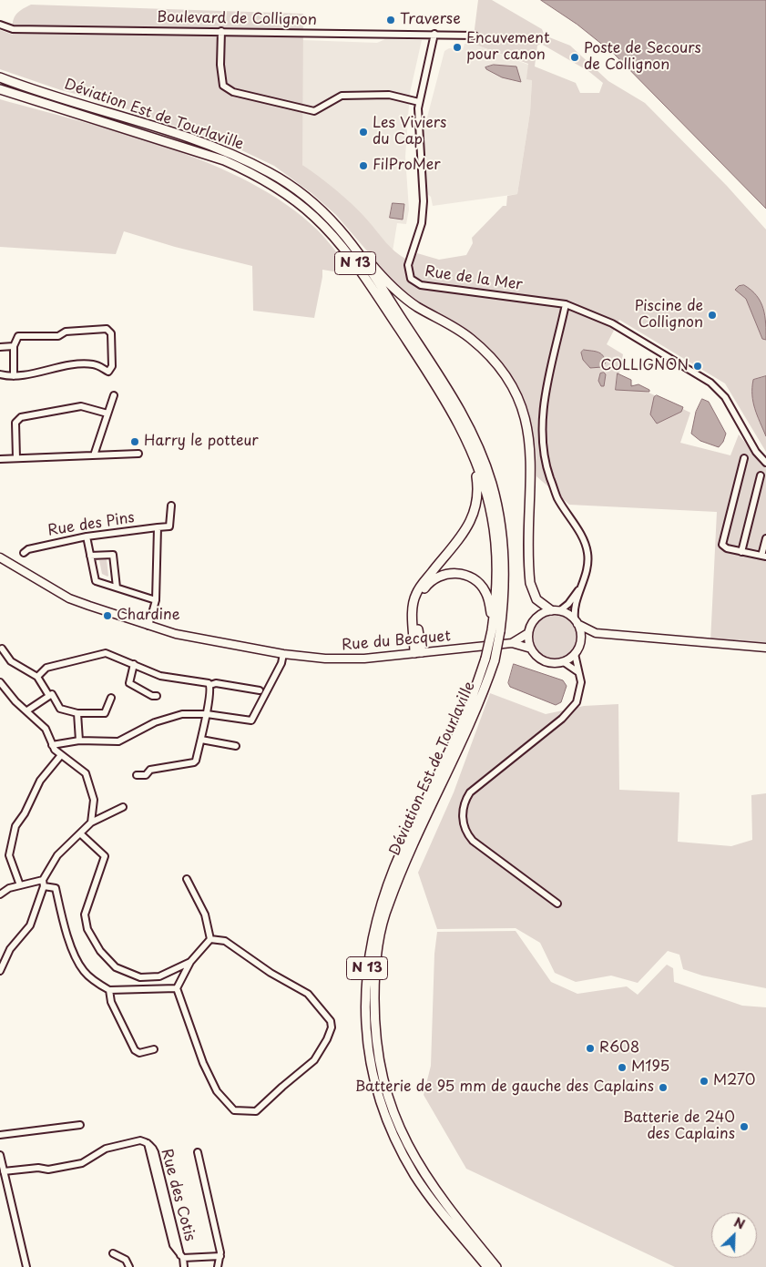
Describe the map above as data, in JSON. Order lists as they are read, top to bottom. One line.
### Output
{"streets":{"highway":["Déviation Est de Tourlaville","N 13"],"main road":["Rue du Becquet"],"street":["Boulevard de Collignon","Rue de la Mer","Rue des Pins","Rue des Cotis"]},"crossings":[["Boulevard de Collignon","Rue de la Mer"]],"places":["Traverse","Encuvement pour canon","Poste de Secours de Collignon","Les Viviers du Cap","FilProMer","Piscine de Collignon","COLLIGNON","Harry le potteur","Chardine","R608","M195","M270","Batterie de 95 mm de gauche des Caplains","Batterie de 240 des Caplains"],"north":"top right"}
